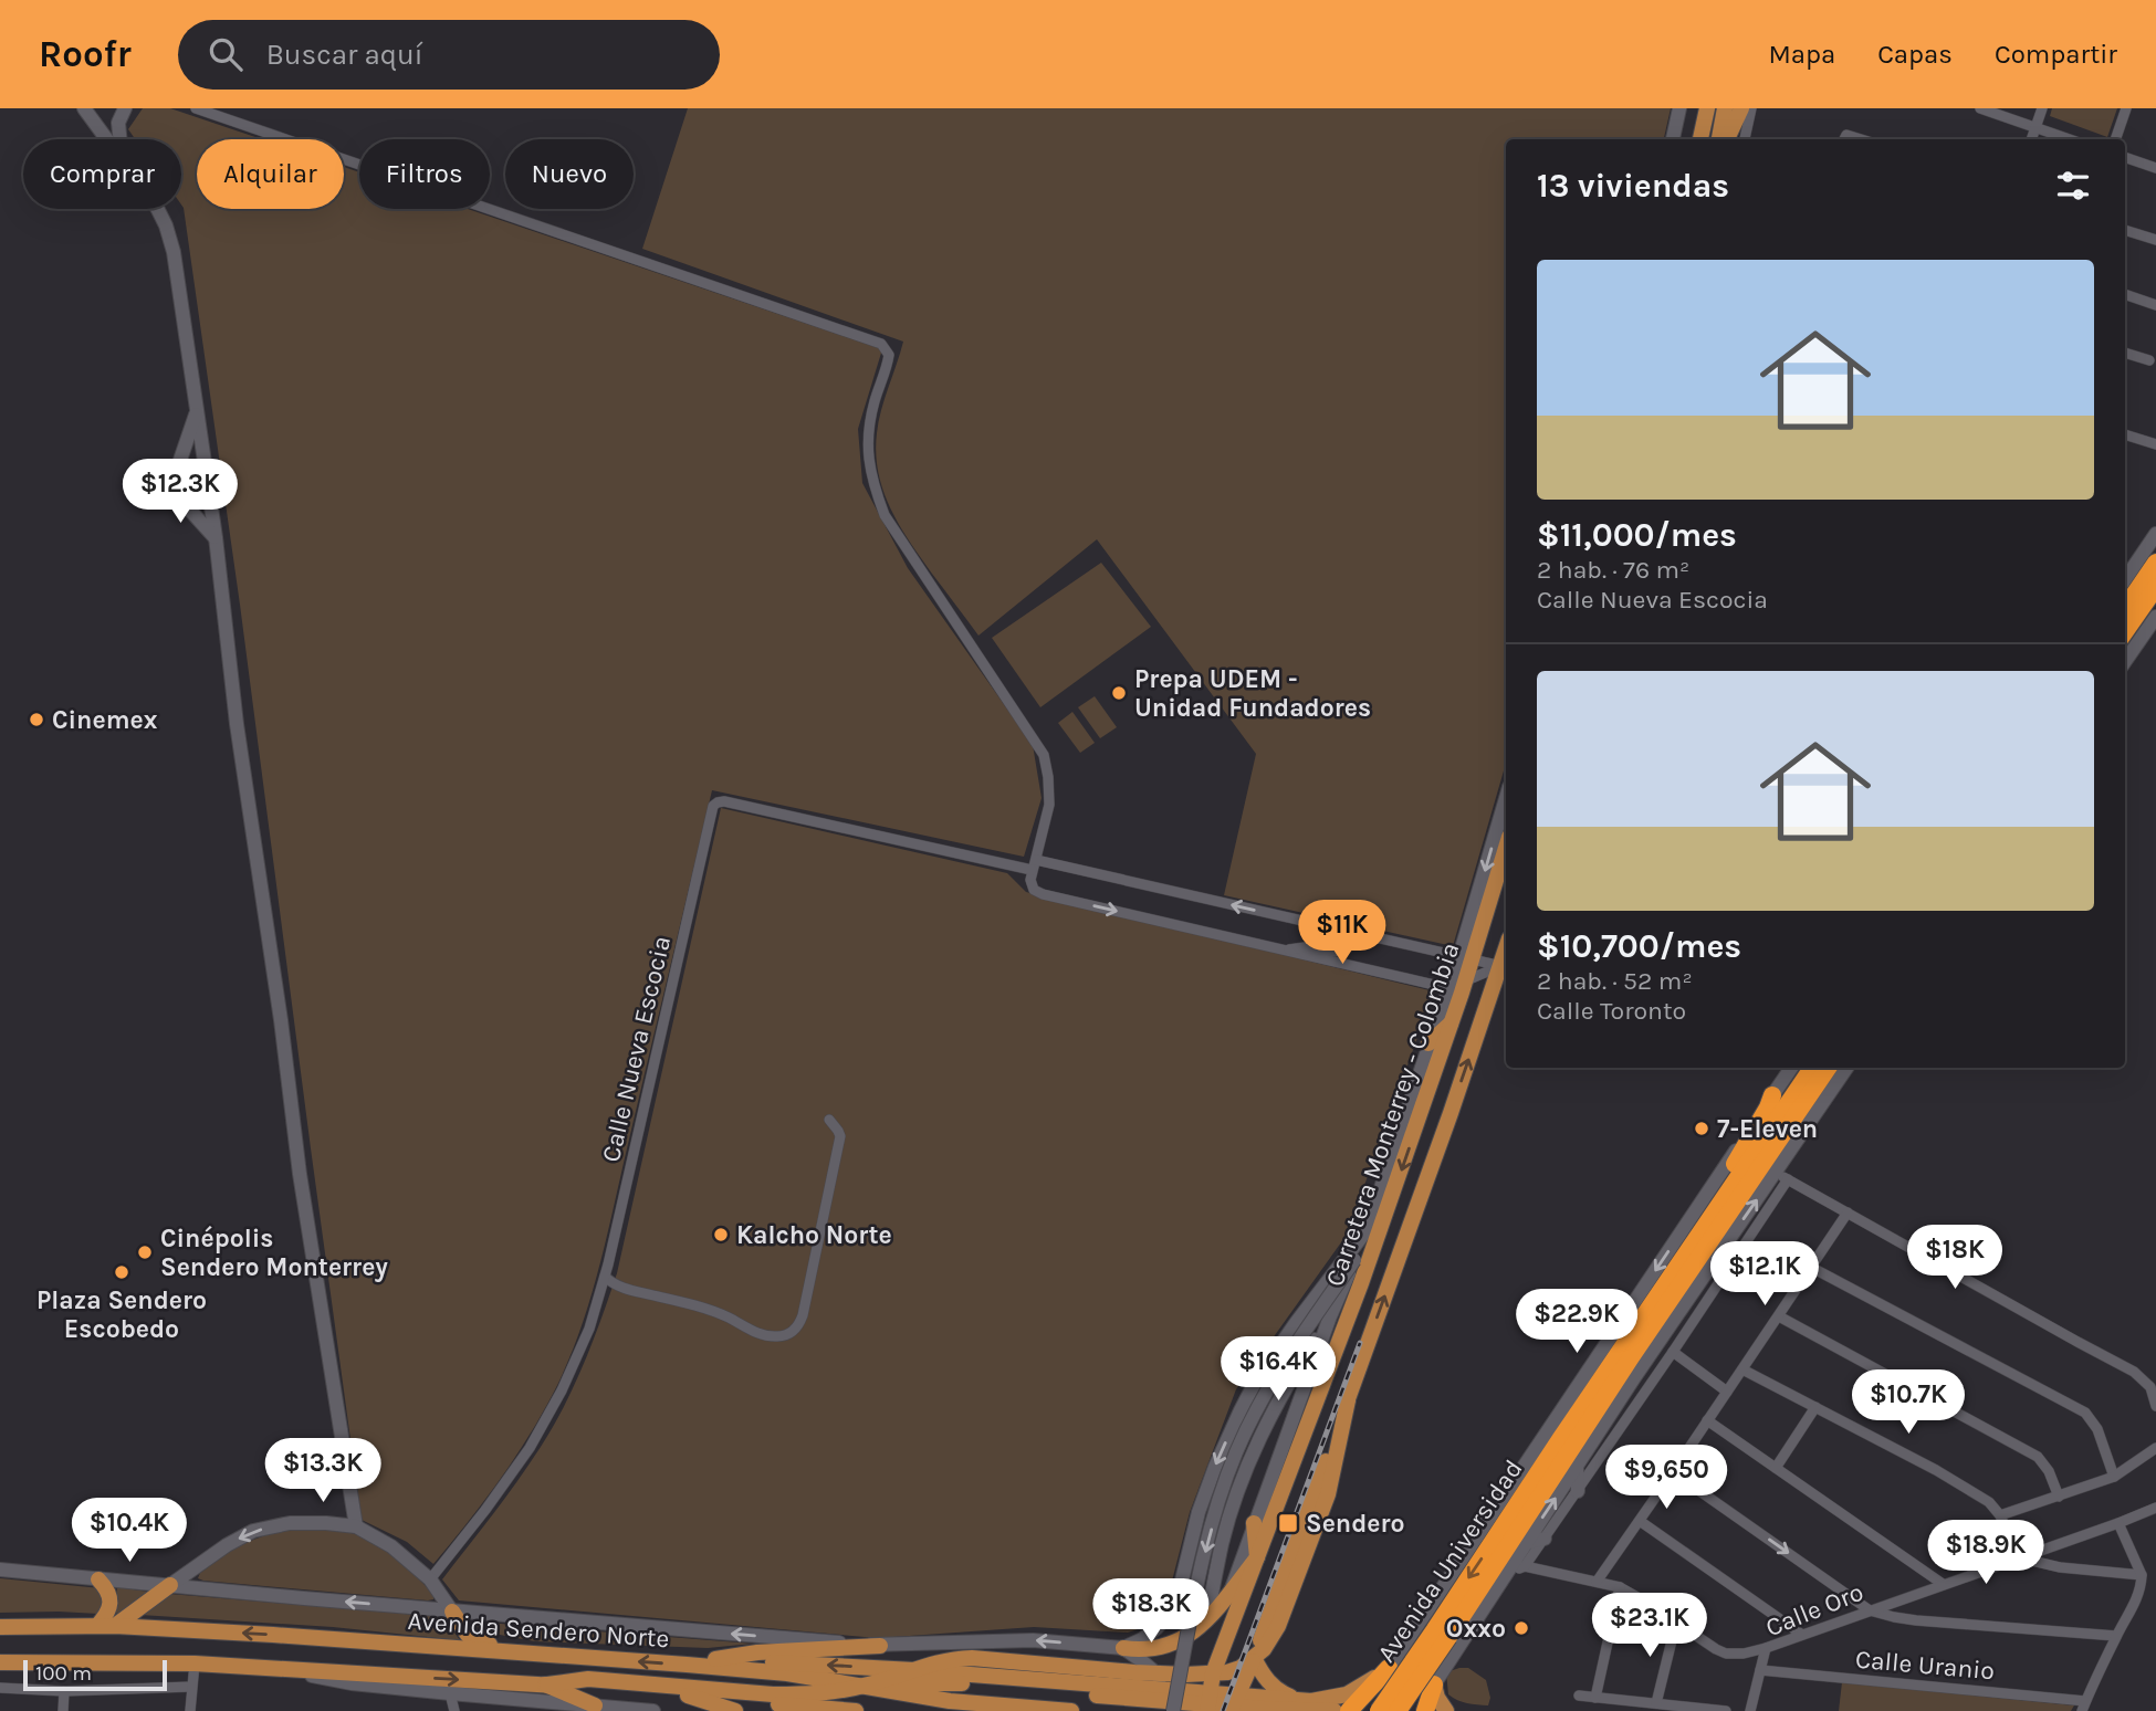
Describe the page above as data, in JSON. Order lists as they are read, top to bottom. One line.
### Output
{"streets":{"highway":["Avenida Universidad"],"main road":["Carretera Monterrey - Colombia","Avenida Sendero Norte"],"street":["Calle Nueva Escocia","Calle Oro","Calle Uranio"]},"crossings":[["Calle Nueva Escocia","Carretera Monterrey - Colombia"],["Calle Oro","Calle Uranio"]],"places":{"other":["Prepa UDEM - Unidad Fundadores","Cinemex","7-Eleven","Kalcho Norte","Cinépolis Sendero Monterrey","Plaza Sendero Escobedo","Oxxo"],"transit":["Sendero"]},"scale_bar":"100 m","page":{"header":"Roofr","search":"Buscar aquí","nav":["Mapa","Capas","Compartir"],"chip":["Comprar","Alquilar","Filtros","Nuevo"],"heading":"13 viviendas","list":[{"name":"$11,000/mes","note":"2 hab. · 76 m² · Calle Nueva Escocia"},{"name":"$10,700/mes","note":"2 hab. · 52 m² · Calle Toronto"}],"price":["$12.3K","$11K","$18K","$12.1K","$22.9K","$16.4K","$10.7K","$13.3K","$9,650","$10.4K","$18.9K","$18.3K","$23.1K"],"scale":"100 m"}}
